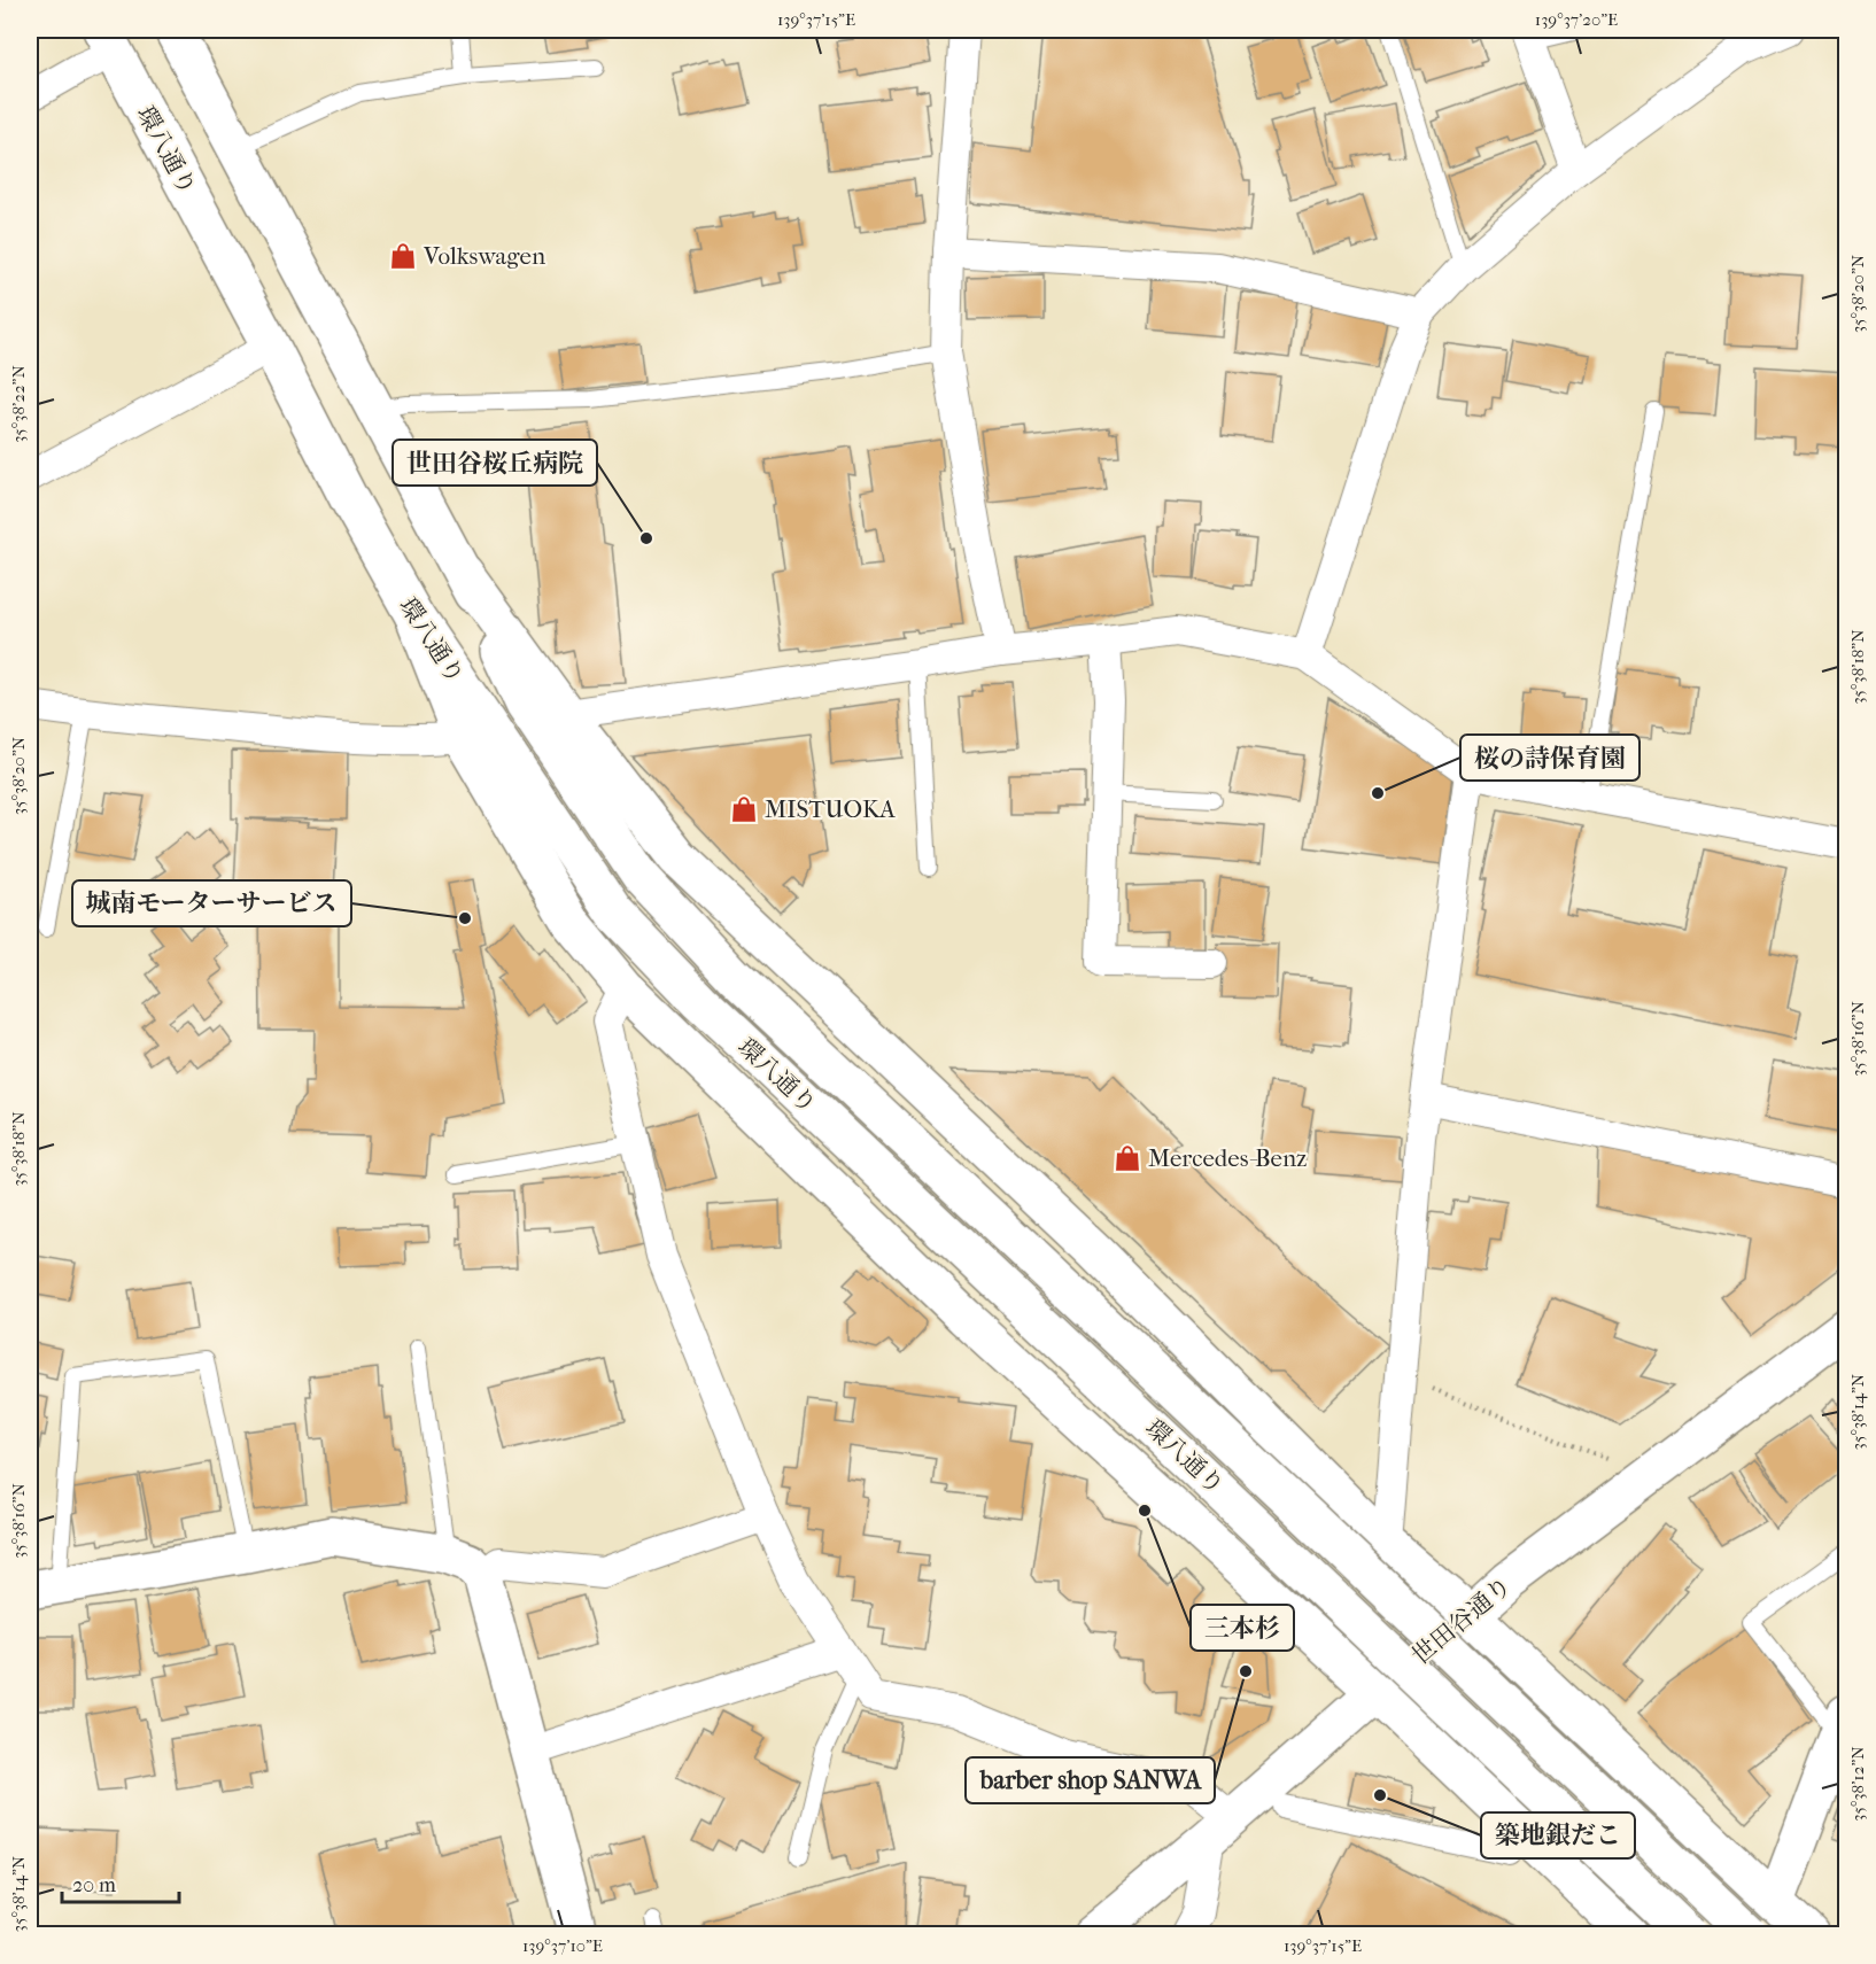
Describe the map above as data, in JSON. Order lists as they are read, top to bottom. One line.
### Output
{"streets":{"main road":["環八通り","世田谷通り"]},"places":{"shop":["Volkswagen","MISTUOKA","Mercedes-Benz"],"other":["世田谷桜丘病院","桜の詩保育園","城南モーターサービス","三本杉","barber shop SANWA","築地銀だこ"]},"scale_bar":"20 m","coordinates":["139°37'15\"E","139°37'20\"E","35°38'20\"N","35°38'22\"N","35°38'18\"N","35°38'16\"N","35°38'14\"N","35°38'12\"N","139°37'10\"E"]}
